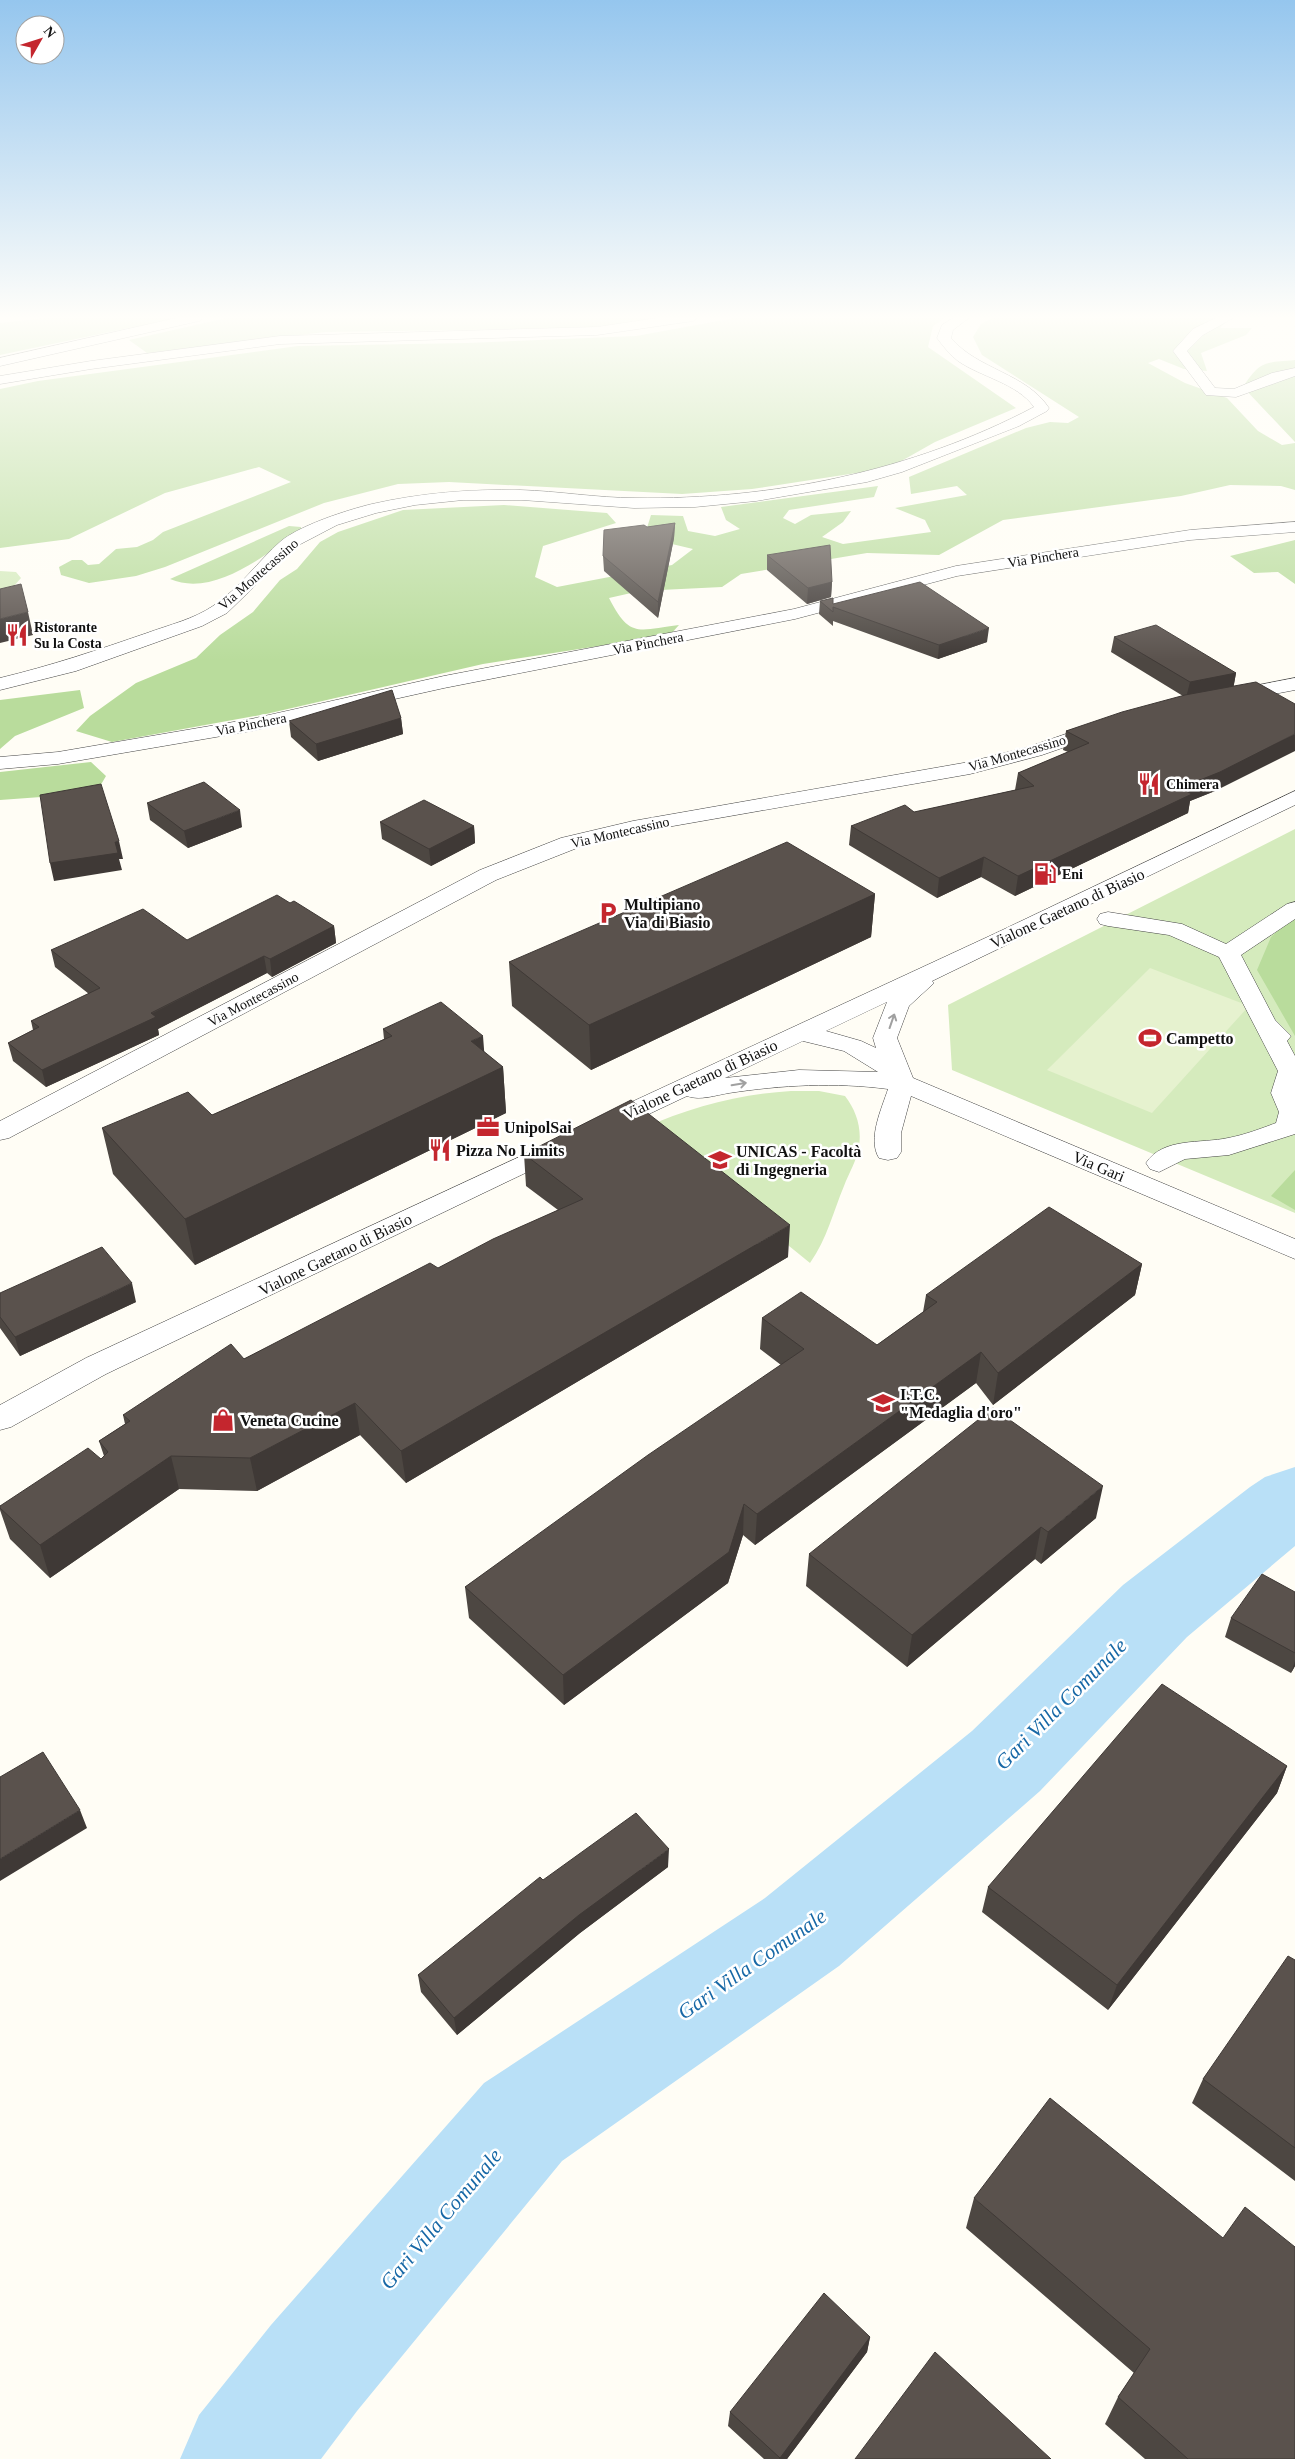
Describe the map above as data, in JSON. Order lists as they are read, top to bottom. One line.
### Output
{"streets":{"street":["Via Pinchera","Via Montecassino","Vialone Gaetano di Biasio","Via Gari"]},"crossings":[["Vialone Gaetano di Biasio","Via Gari"]],"water":["Gari Villa Comunale"],"places":{"restaurant":["Ristorante Su la Costa","Chimera","Pizza No Limits"],"fuel station":["Eni"],"parking":["Multipiano Via di Biasio"],"sports":["Campetto"],"office":["UnipolSai"],"school or university":["UNICAS - Facoltà di Ingegneria","I.T.C. \"Medaglia d'oro\""],"shop":["Veneta Cucine"]},"north":"top right"}
